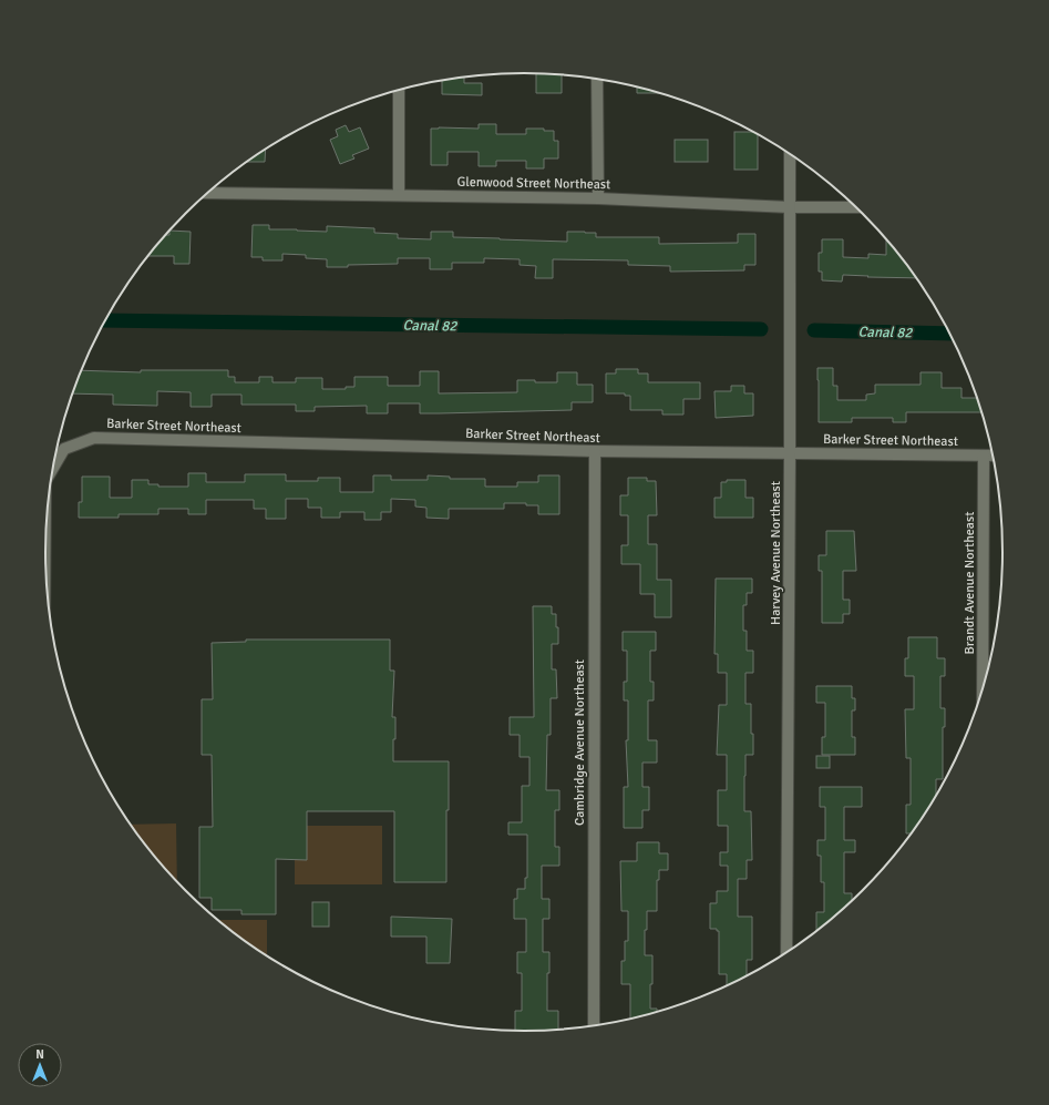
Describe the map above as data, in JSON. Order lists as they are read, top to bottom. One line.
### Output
{"streets":{"street":["Glenwood Street Northeast","Barker Street Northeast","Harvey Avenue Northeast","Brandt Avenue Northeast","Cambridge Avenue Northeast"]},"crossings":[["Glenwood Street Northeast","Harvey Avenue Northeast"],["Barker Street Northeast","Harvey Avenue Northeast"],["Barker Street Northeast","Brandt Avenue Northeast"],["Barker Street Northeast","Cambridge Avenue Northeast"]],"water":["Canal 82"],"north":"top"}
